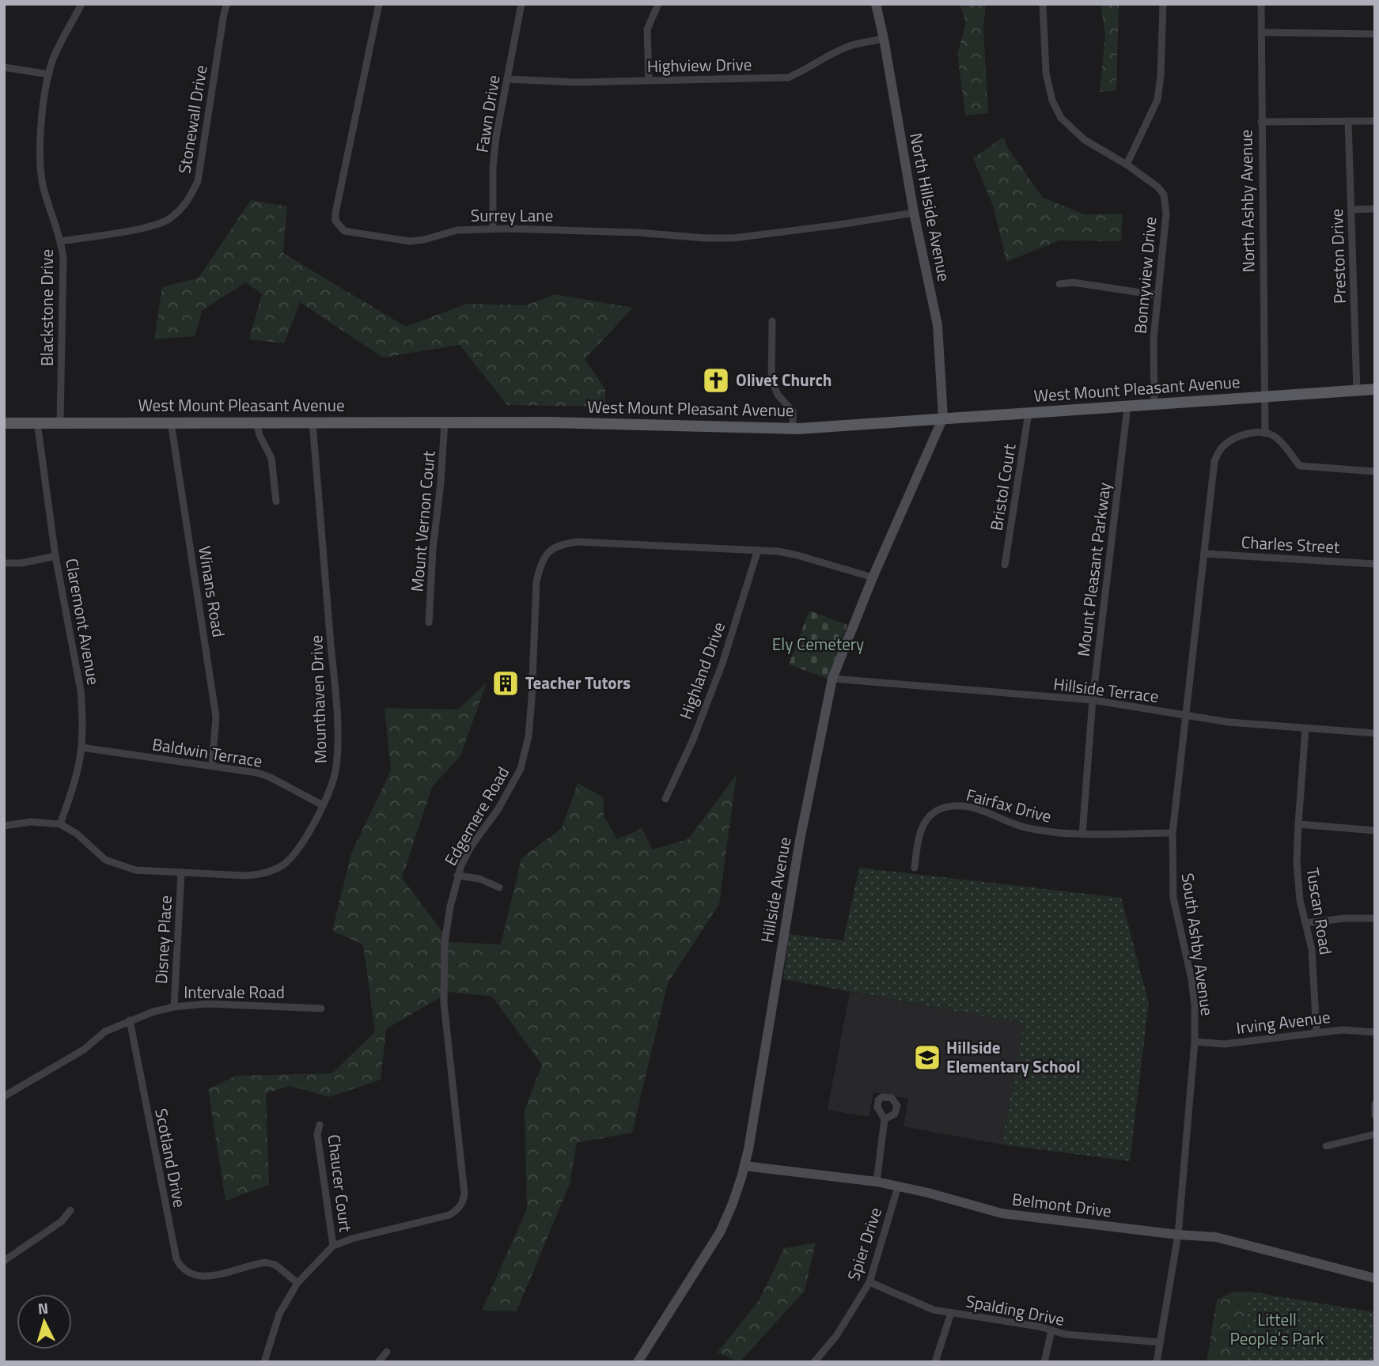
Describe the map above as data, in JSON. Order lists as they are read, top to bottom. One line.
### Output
{"streets":{"main road":["West Mount Pleasant Avenue"],"street":["Highview Drive","Fawn Drive","Stonewall Drive","North Ashby Avenue","North Hillside Avenue","Surrey Lane","Preston Drive","Bonnyview Drive","Blackstone Drive","Bristol Court","Mount Vernon Court","Charles Street","Mount Pleasant Parkway","Winans Road","Claremont Avenue","Highland Drive","Hillside Terrace","Mounthaven Drive","Baldwin Terrace","Fairfax Drive","Edgemere Road","Hillside Avenue","Tuscan Road","Disney Place","South Ashby Avenue","Intervale Road","Irving Avenue","Scotland Drive","Chaucer Court","Belmont Drive","Spier Drive","Spalding Drive"]},"crossings":[["Highview Drive","Fawn Drive"],["Highview Drive","North Hillside Avenue"],["Fawn Drive","Surrey Lane"],["Stonewall Drive","Blackstone Drive"],["North Ashby Avenue","West Mount Pleasant Avenue"],["North Ashby Avenue","South Ashby Avenue"],["North Hillside Avenue","Surrey Lane"],["North Hillside Avenue","West Mount Pleasant Avenue"],["North Hillside Avenue","Hillside Avenue"],["Preston Drive","West Mount Pleasant Avenue"],["Bonnyview Drive","West Mount Pleasant Avenue"],["Blackstone Drive","West Mount Pleasant Avenue"],["West Mount Pleasant Avenue","Bristol Court"],["West Mount Pleasant Avenue","Mount Vernon Court"],["West Mount Pleasant Avenue","Mount Pleasant Parkway"],["West Mount Pleasant Avenue","Winans Road"],["West Mount Pleasant Avenue","Claremont Avenue"],["West Mount Pleasant Avenue","Mounthaven Drive"],["West Mount Pleasant Avenue","Hillside Avenue"],["Charles Street","South Ashby Avenue"],["Mount Pleasant Parkway","Hillside Terrace"],["Mount Pleasant Parkway","Fairfax Drive"],["Winans Road","Baldwin Terrace"],["Claremont Avenue","Mounthaven Drive"],["Claremont Avenue","Baldwin Terrace"],["Highland Drive","Edgemere Road"],["Hillside Terrace","Hillside Avenue"],["Hillside Terrace","Tuscan Road"],["Hillside Terrace","South Ashby Avenue"],["Mounthaven Drive","Baldwin Terrace"],["Mounthaven Drive","Disney Place"],["Fairfax Drive","South Ashby Avenue"],["Edgemere Road","Hillside Avenue"],["Edgemere Road","Scotland Drive"],["Edgemere Road","Chaucer Court"],["Hillside Avenue","Belmont Drive"],["Tuscan Road","Irving Avenue"],["Disney Place","Intervale Road"],["South Ashby Avenue","Irving Avenue"],["South Ashby Avenue","Belmont Drive"],["South Ashby Avenue","Spalding Drive"],["Intervale Road","Scotland Drive"],["Belmont Drive","Spier Drive"],["Spier Drive","Spalding Drive"]],"parks":["Ely Cemetery","Littell People’s Park"],"places":{"church":["Olivet Church"],"building":["Teacher Tutors"],"school or university":["Hillside Elementary School"]},"north":"top"}
